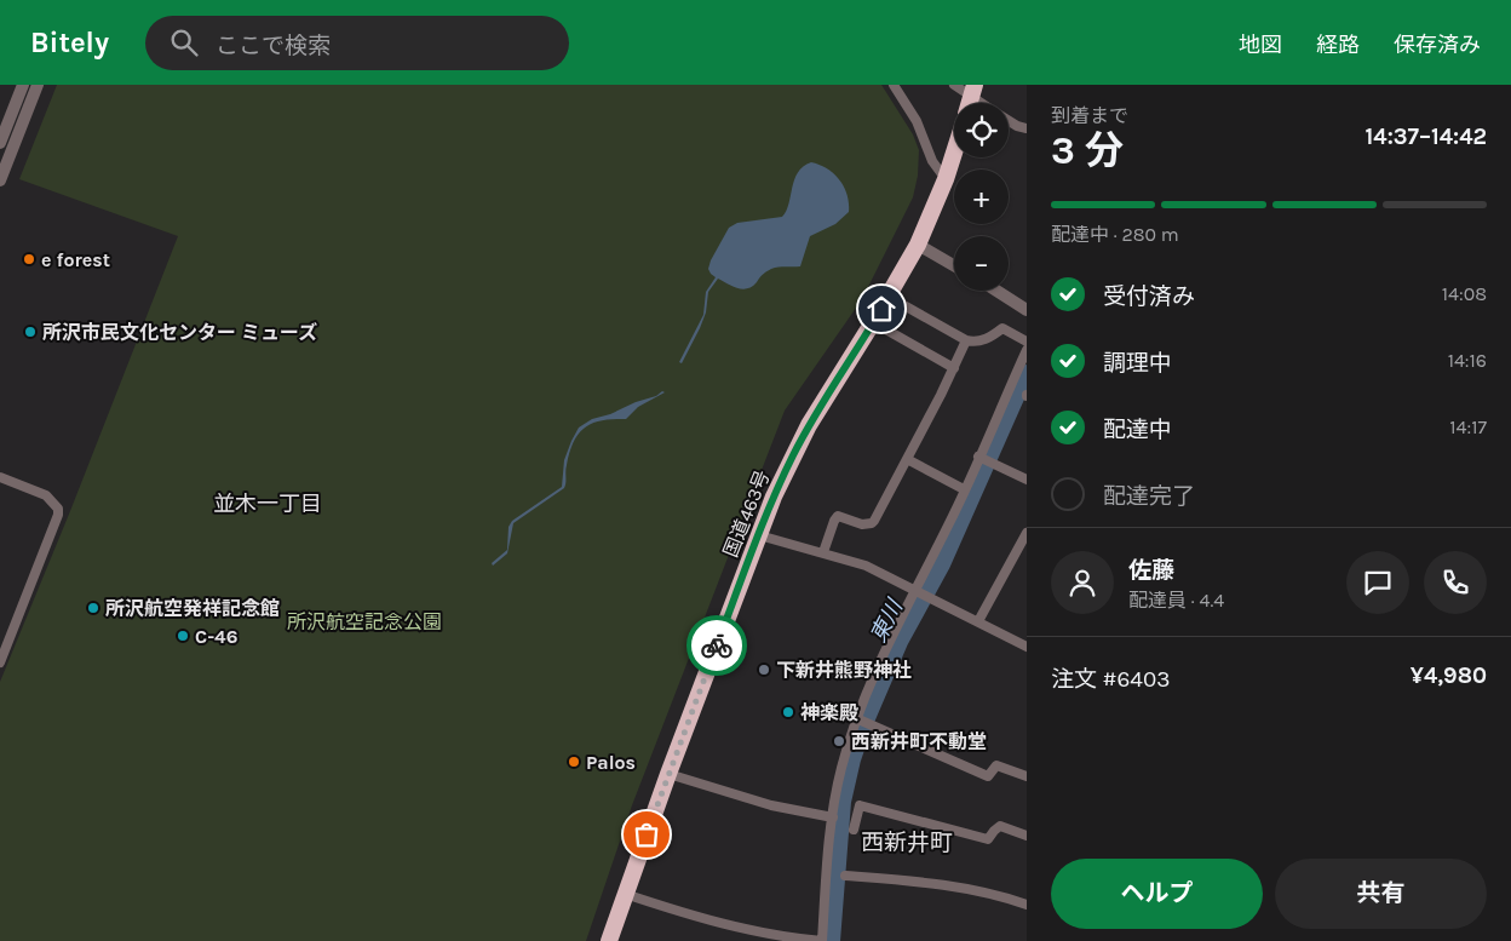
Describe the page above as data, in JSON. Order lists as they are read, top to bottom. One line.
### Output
{"streets":{"highway":["国道463号"]},"districts":["並木一丁目","西新井町"],"water":["東川"],"parks":["所沢航空記念公園"],"places":["e forest","所沢市民文化センター ミューズ","所沢航空発祥記念館","C-46","下新井熊野神社","神楽殿","西新井町不動堂","Palos"],"page":{"header":"Bitely","search":"ここで検索","nav":["地図","経路","保存済み"],"heading":["3 分","到着まで","14:37–14:42"],"panel":["佐藤","配達員 · 4.4","注文 #6403","¥4,980"],"map_buttons":["+","−"],"bar":"配達中 · 280 m","list":[["受付済み","14:08"],["調理中","14:16"],["配達中","14:17"],"配達完了"],"buttons":["ヘルプ","共有"]}}
